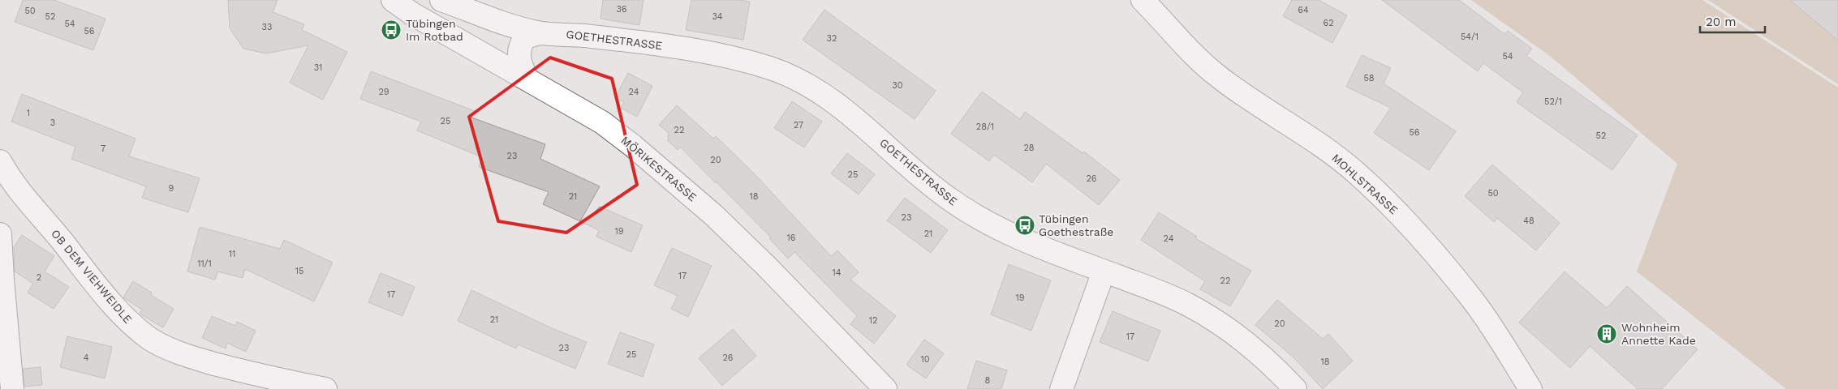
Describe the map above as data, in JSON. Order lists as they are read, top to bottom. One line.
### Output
{"streets":{"street":["GOETHESTRASSE","MÖRIKESTRASSE","MOHLSTRASSE","OB DEM VIEHWEIDLE"]},"crossings":[["GOETHESTRASSE","MÖRIKESTRASSE"]],"places":{"bus stop":["Tübingen Im Rotbad","Tübingen Goethestraße"],"building":["Wohnheim Annette Kade"]},"house_numbers":["36","64","50","52","34","62","54","33","56","54/1","32","54","31","58","30","29","24","52/1","1","25","3","27","28/1","22","56","52","28","7","23","20","25","26","9","50","21","18","23","48","19","21","16","24","11","11/1","15","14","17","2","22","17","19","21","12","20","17","23","25","4","26","10","18","8"],"scale_bar":"20 m"}
